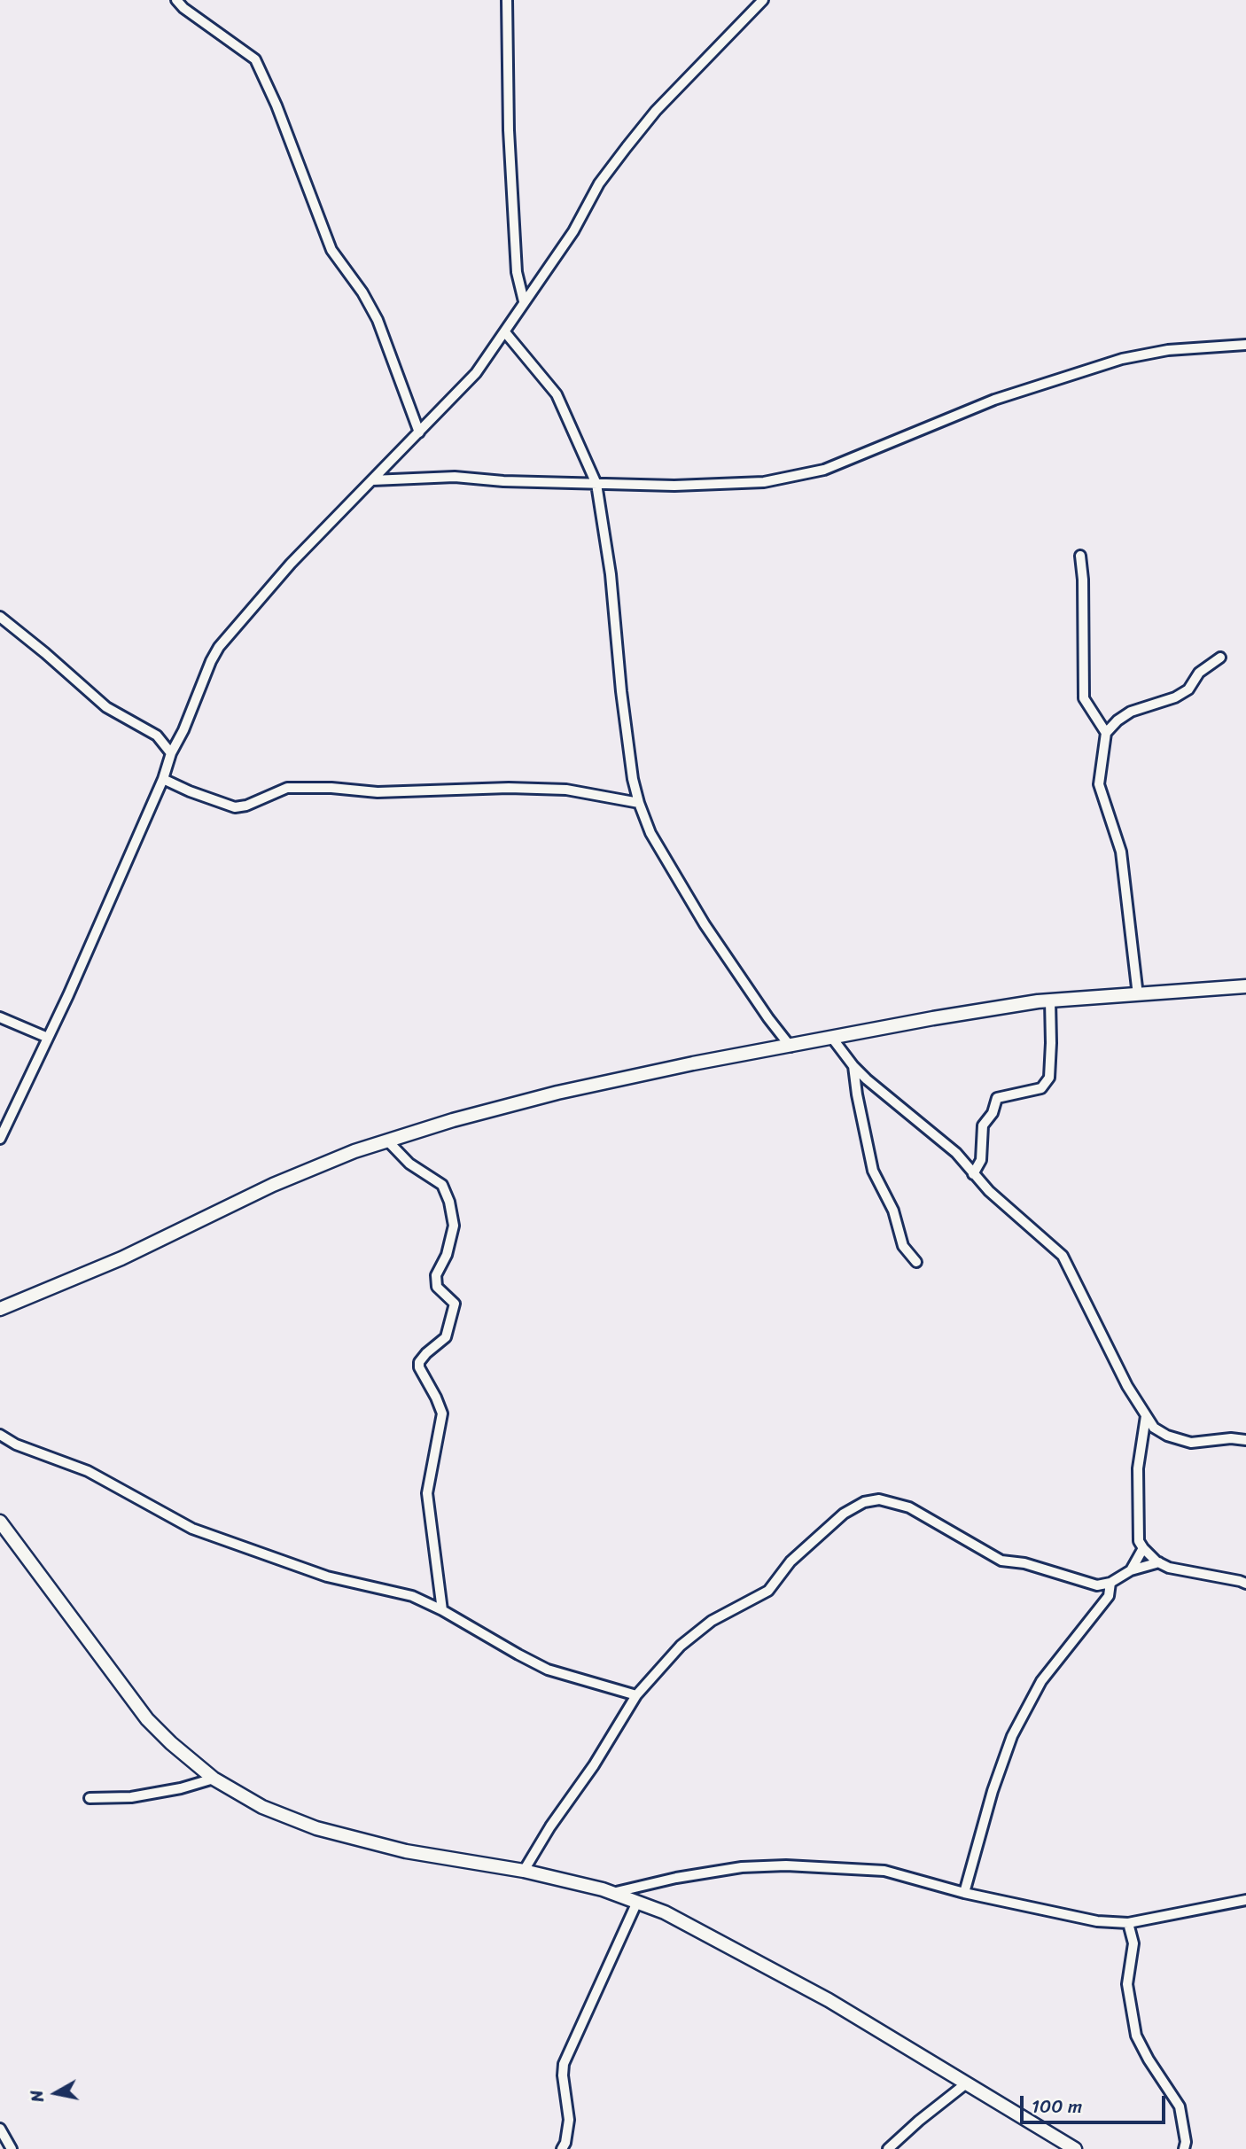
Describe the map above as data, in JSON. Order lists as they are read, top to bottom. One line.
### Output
{"scale_bar":"100 m","north":"left"}
